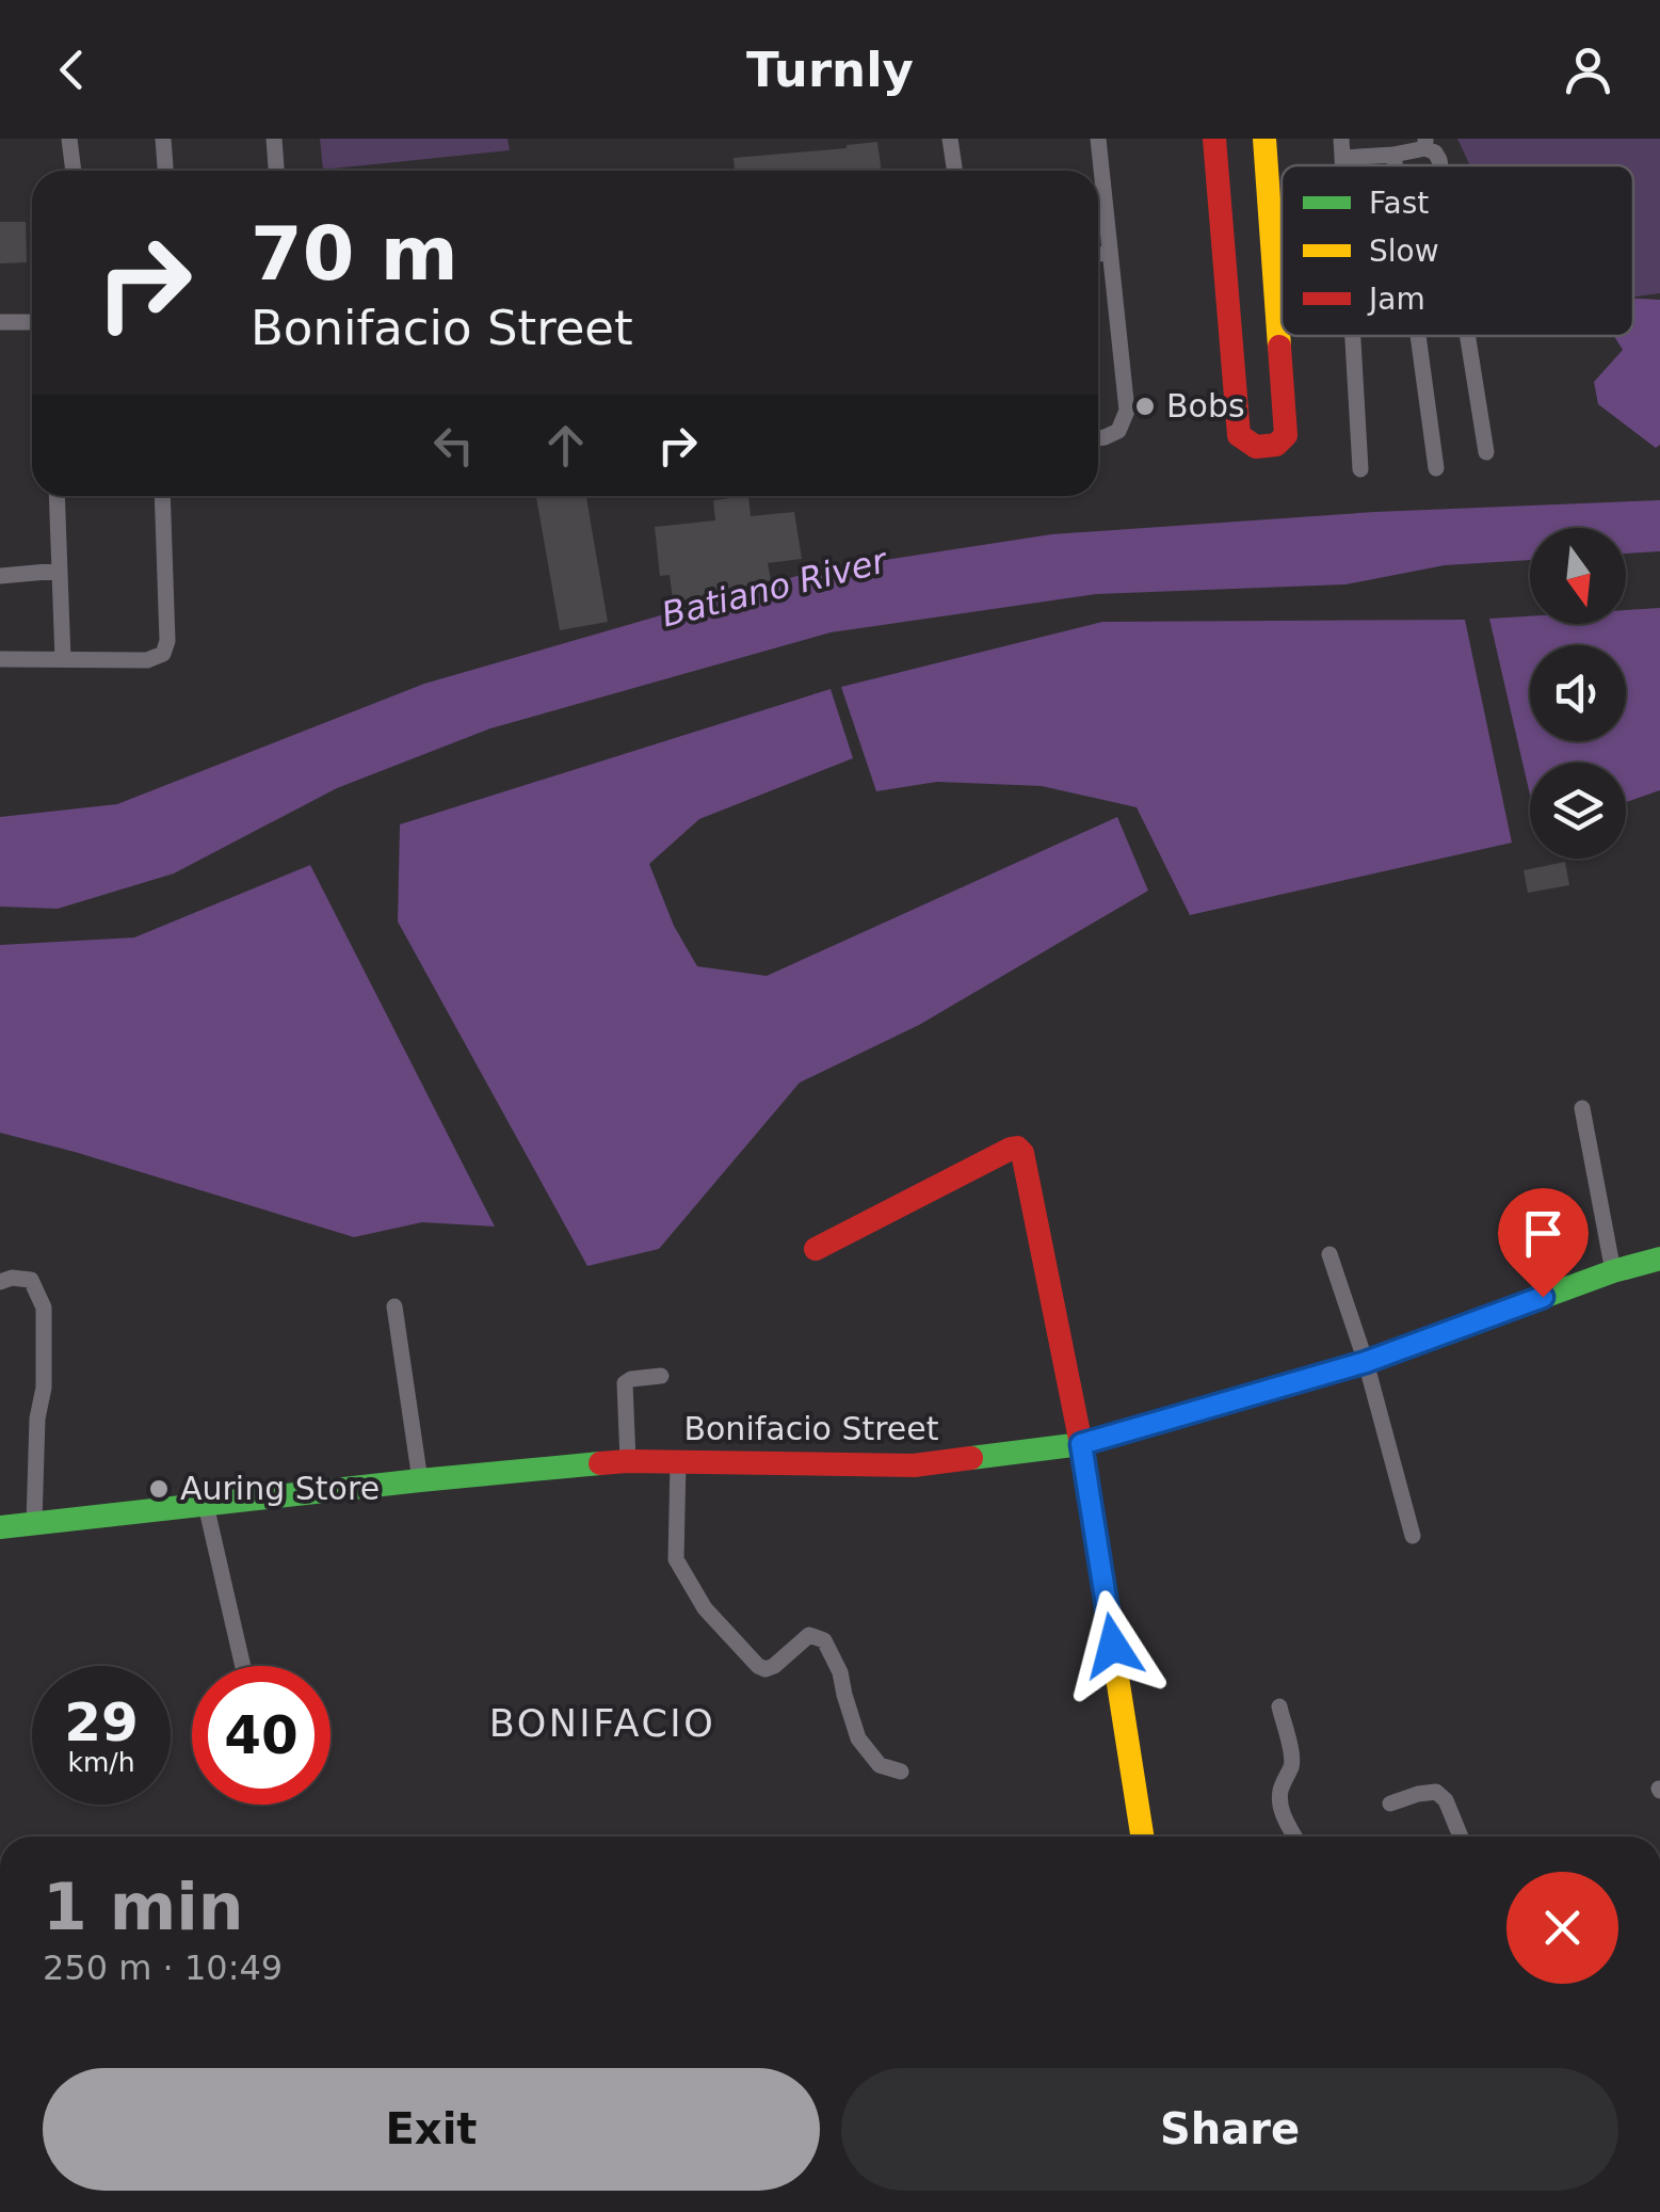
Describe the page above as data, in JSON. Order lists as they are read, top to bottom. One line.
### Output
{"streets":{"street":["Bonifacio Street"]},"districts":["BONIFACIO"],"water":["Batiano River"],"places":["Bobs","Auring Store"],"legend":["Fast","Slow","Jam"],"north":"bottom","page":{"header":"Turnly","turn":["70 m","Bonifacio Street"],"speed":"29 km/h","limit":"40","heading":["1 min","250 m · 10:49"],"buttons":["Exit","Share"]}}
